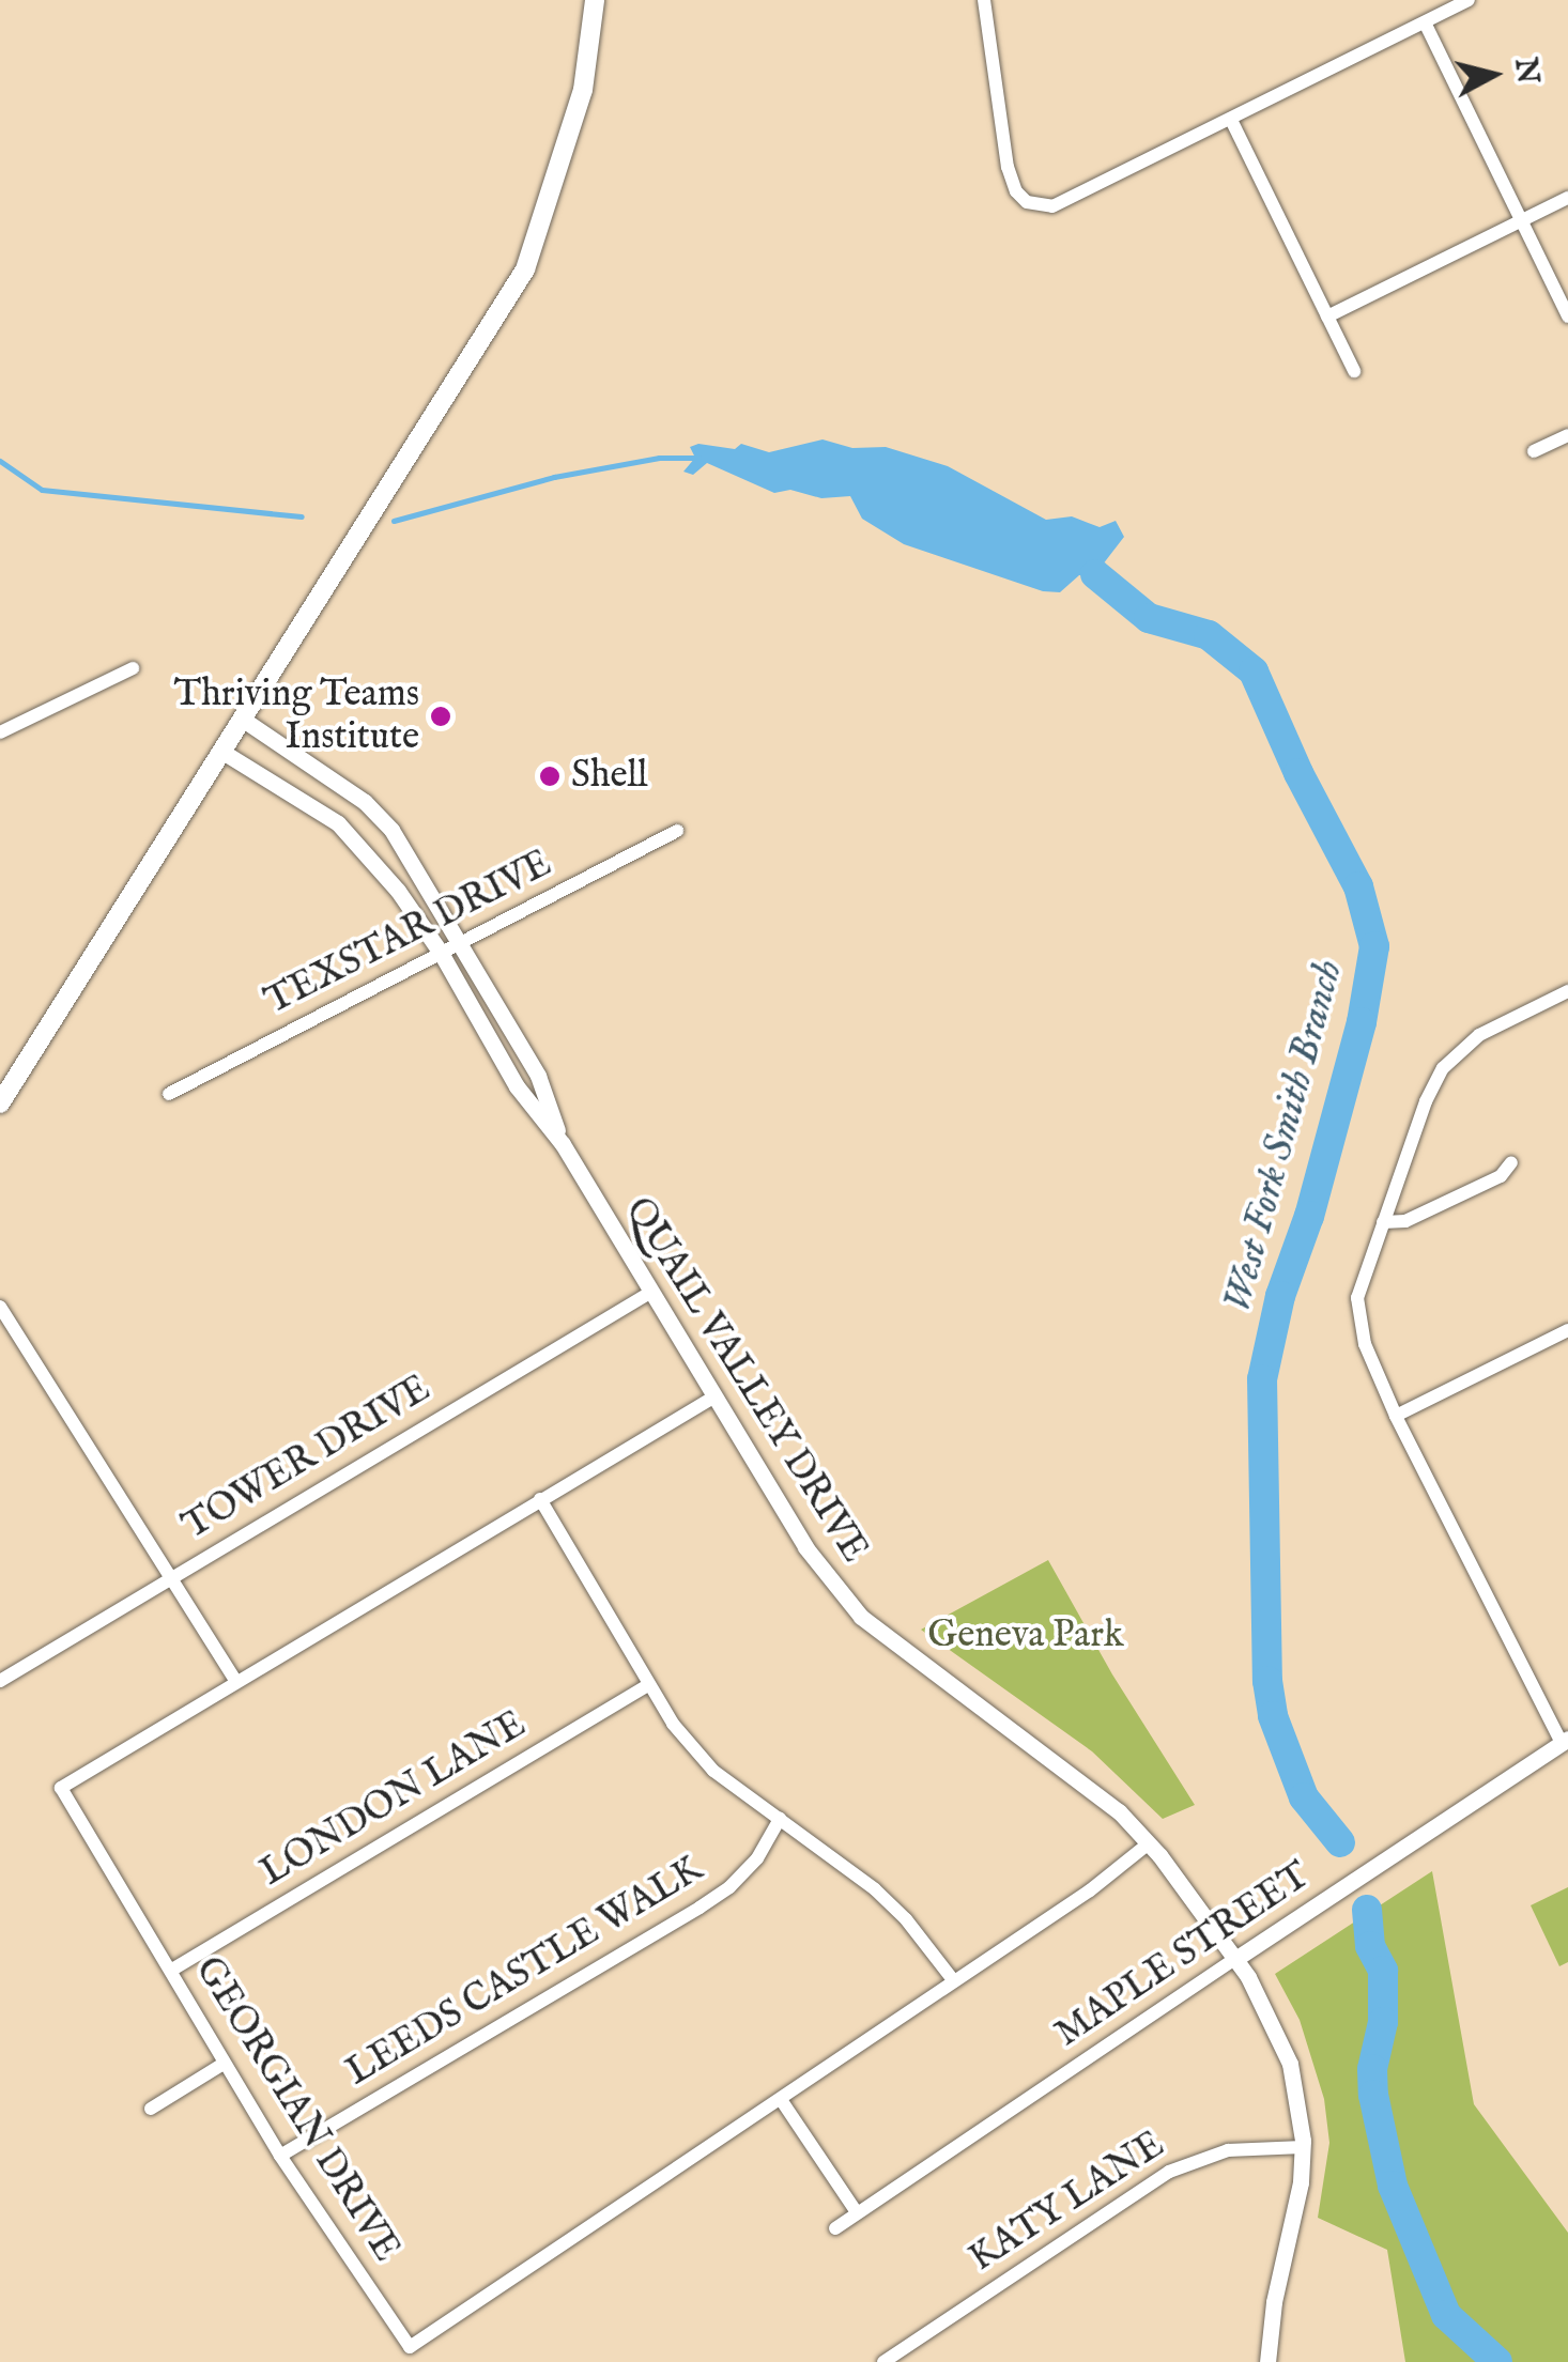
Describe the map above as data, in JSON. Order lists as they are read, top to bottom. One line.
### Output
{"streets":{"street":["TEXSTAR DRIVE","QUAIL VALLEY DRIVE","TOWER DRIVE","LONDON LANE","MAPLE STREET","LEEDS CASTLE WALK","GEORGIAN DRIVE","KATY LANE"]},"crossings":[["TEXSTAR DRIVE","QUAIL VALLEY DRIVE"],["QUAIL VALLEY DRIVE","TOWER DRIVE"],["QUAIL VALLEY DRIVE","MAPLE STREET"],["QUAIL VALLEY DRIVE","GEORGIAN DRIVE"],["QUAIL VALLEY DRIVE","KATY LANE"],["LONDON LANE","GEORGIAN DRIVE"],["LEEDS CASTLE WALK","GEORGIAN DRIVE"]],"water":["West Fork Smith Branch"],"parks":["Geneva Park"],"places":["Thriving Teams Institute","Shell"],"north":"right"}
